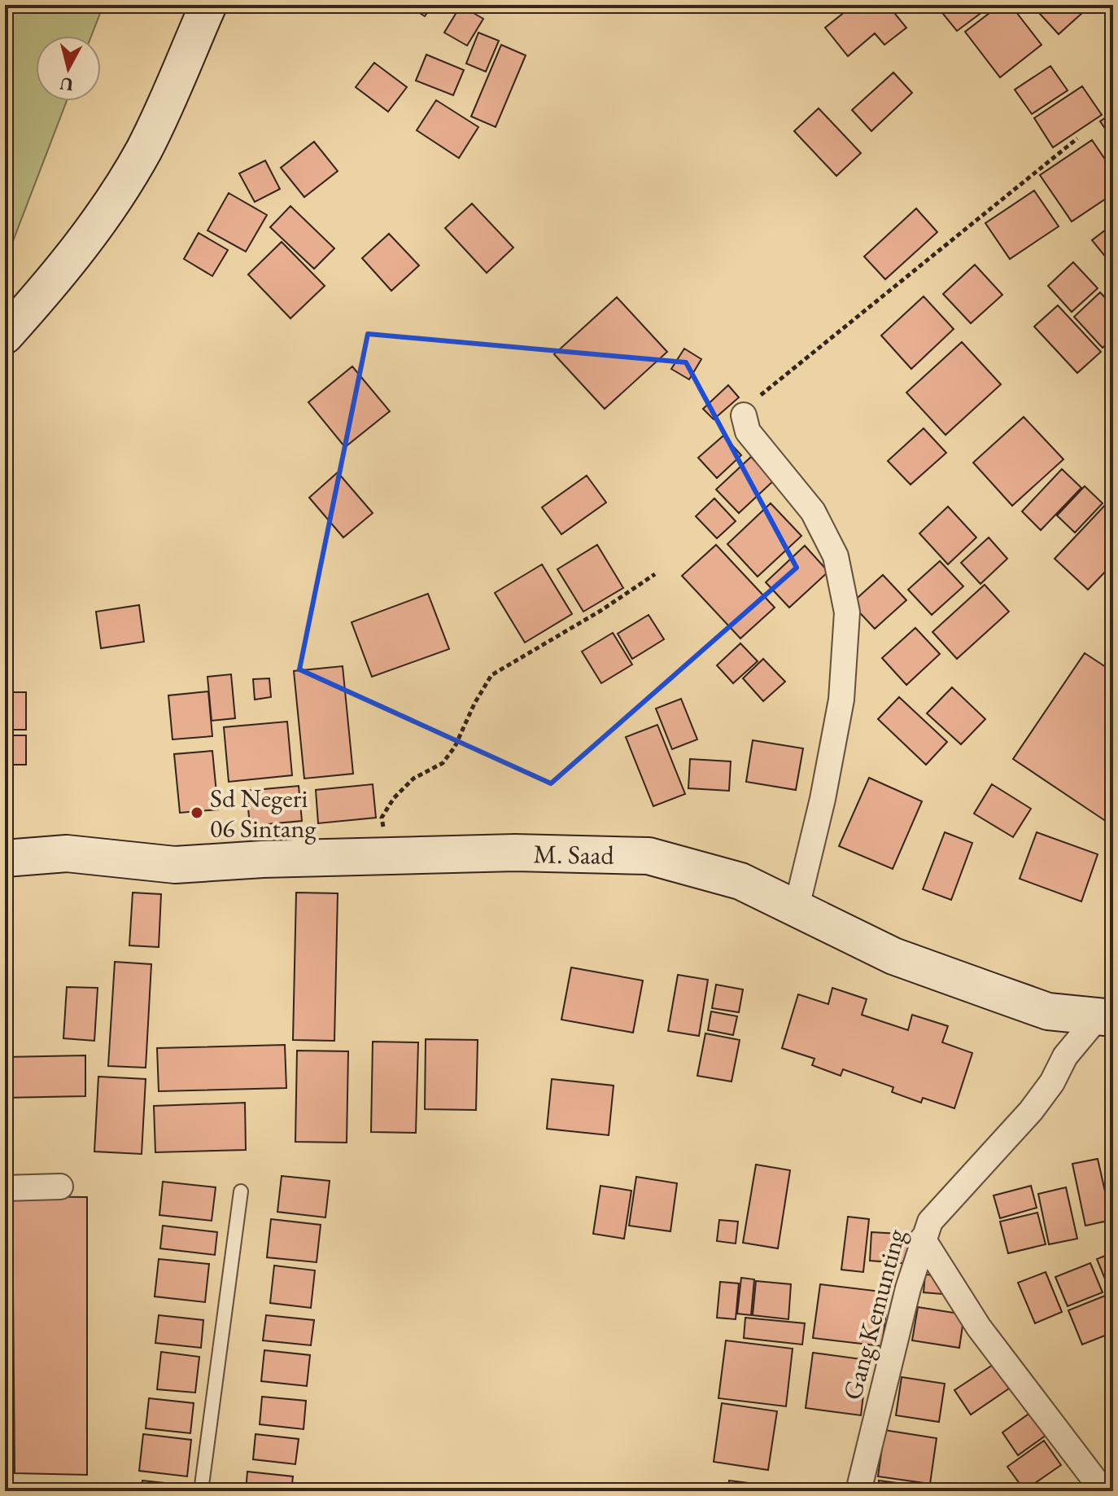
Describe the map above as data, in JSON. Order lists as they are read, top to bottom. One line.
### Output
{"streets":{"street":["M. Saad","Gang Kemunting"]},"crossings":[["M. Saad","Gang Kemunting"]],"places":["Sd Negeri 06 Sintang"],"north":"bottom"}
